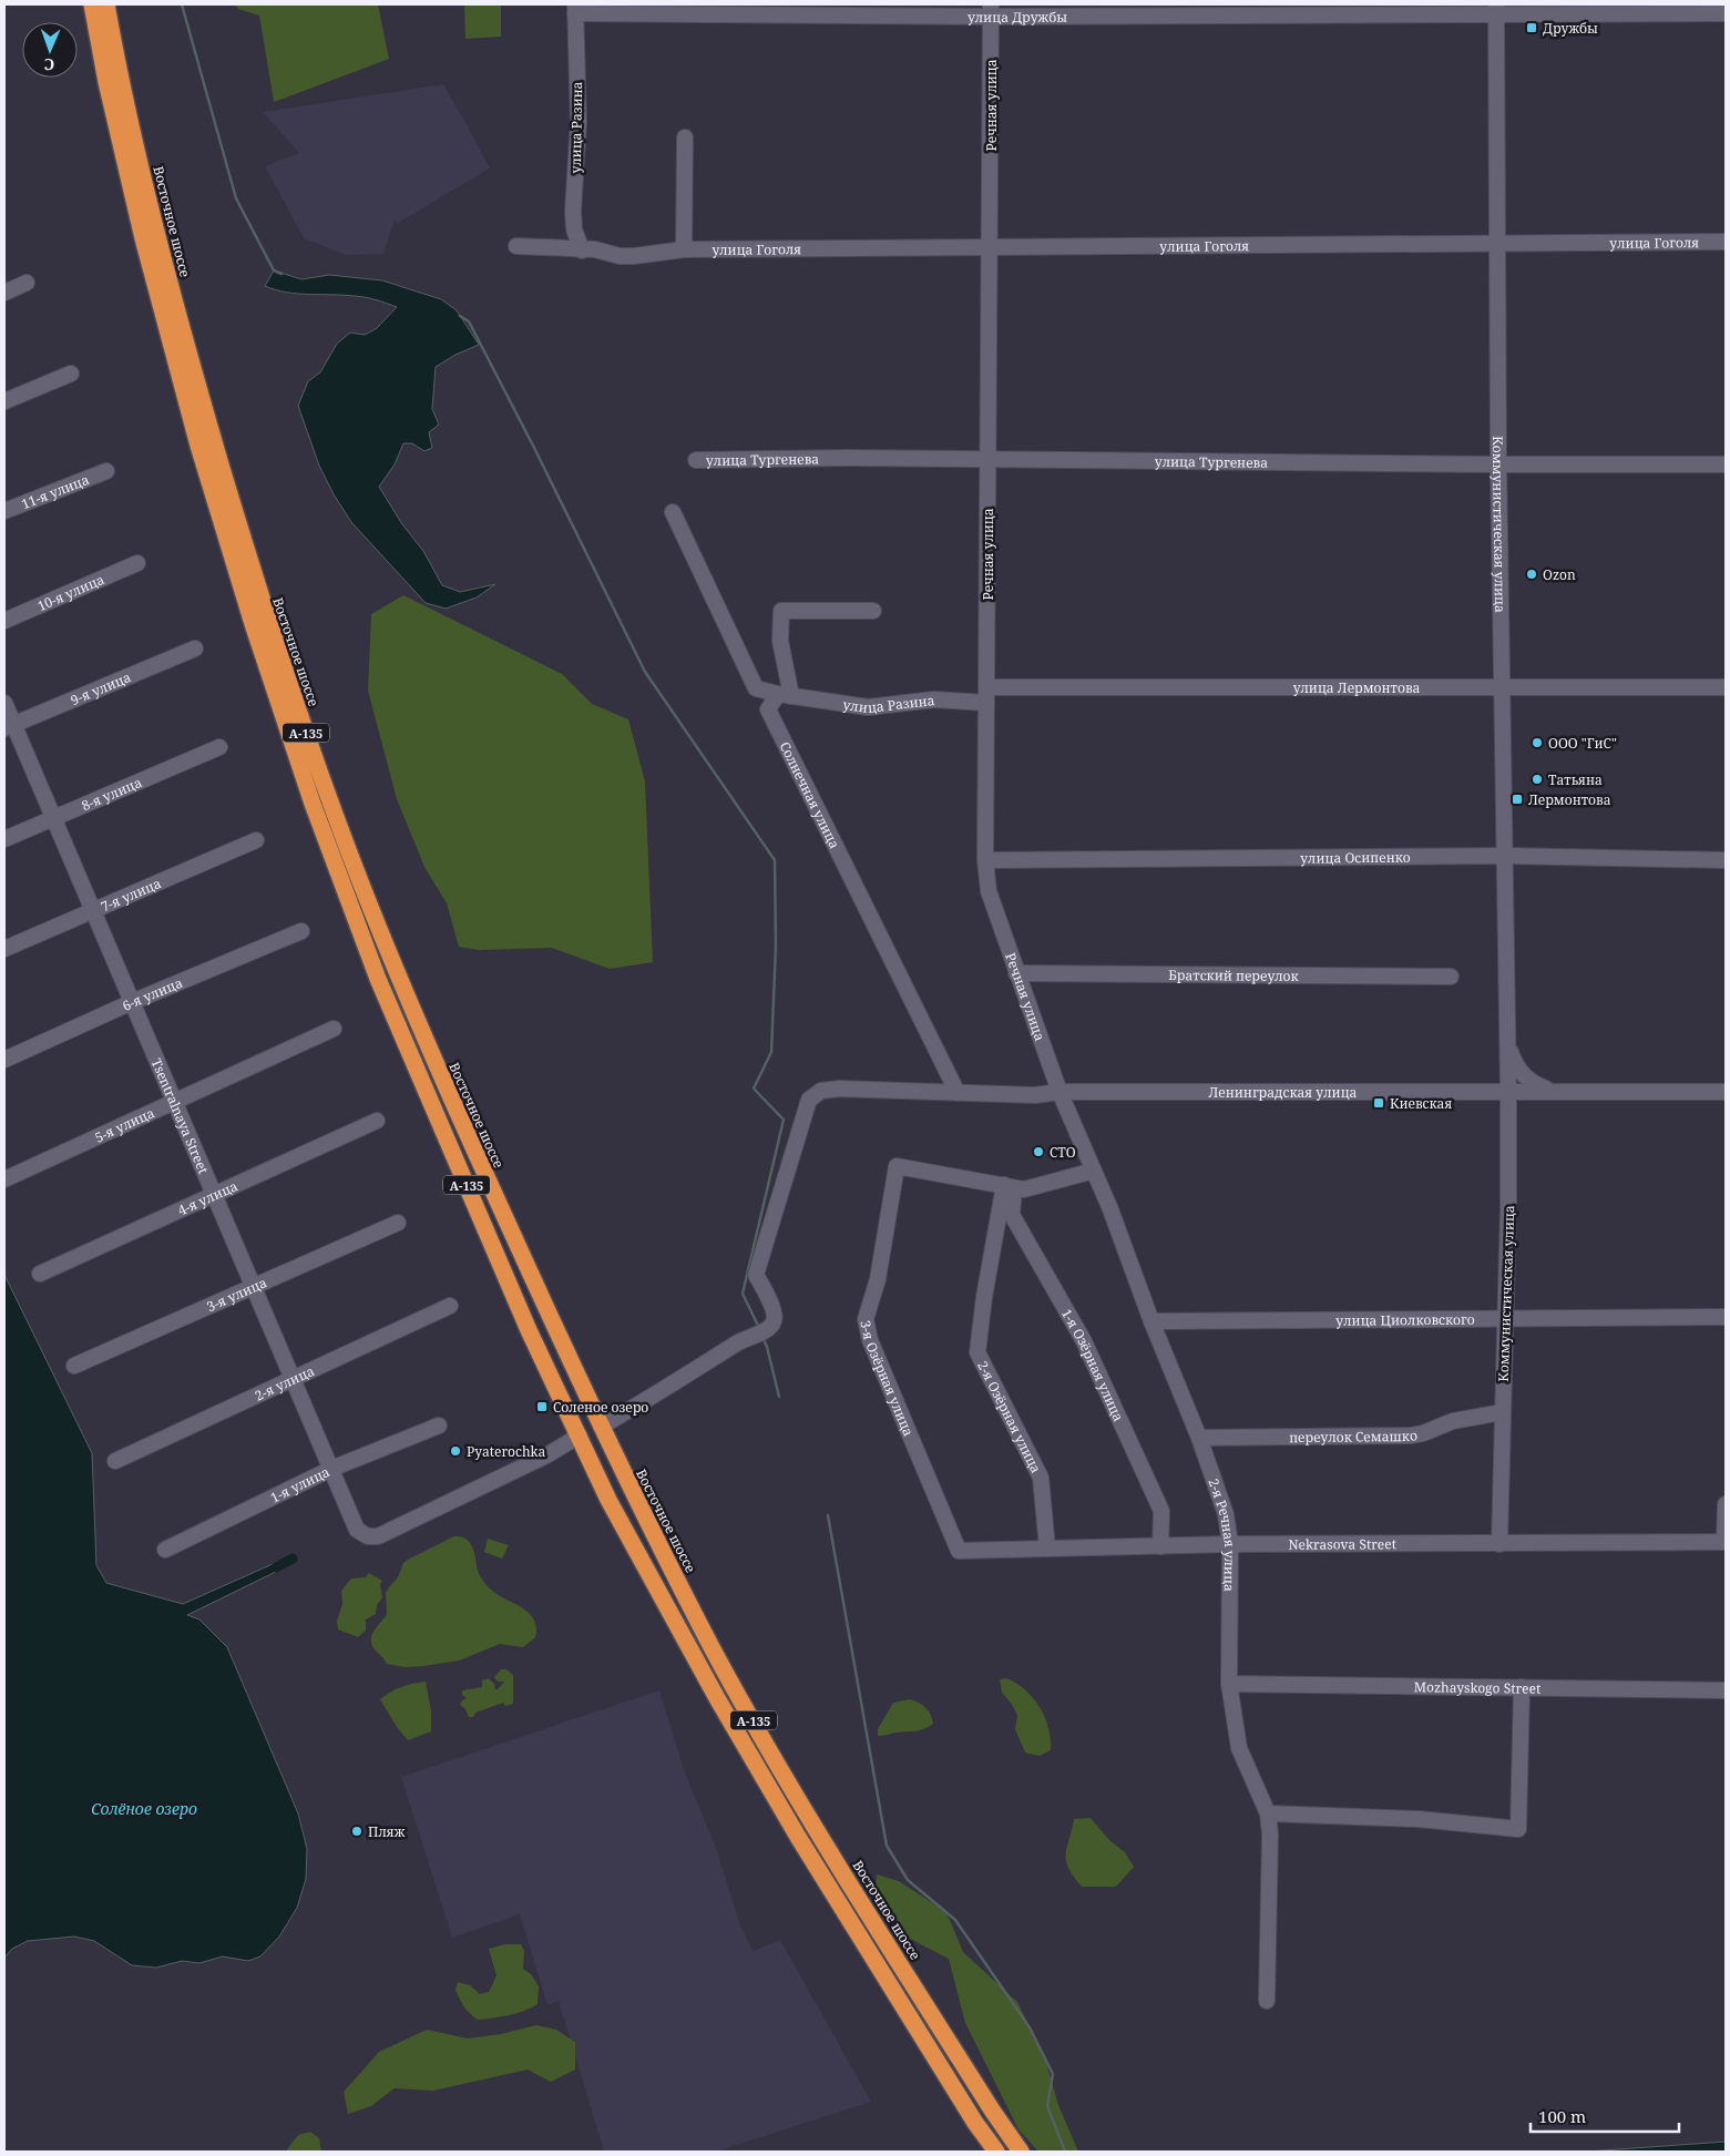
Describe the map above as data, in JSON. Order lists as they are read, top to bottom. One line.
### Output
{"streets":{"highway":["Восточное шоссе","А-135"],"street":["улица Дружбы","Речная улица","улица Разина","улица Гоголя","улица Тургенева","11-я улица","Коммунистическая улица","10-я улица","улица Лермонтова","9-я улица","8-я улица","Солнечная улица","улица Осипенко","7-я улица","Братский переулок","6-я улица","Ленинградская улица","Tsentralnaya Street","5-я улица","4-я улица","3-я улица","улица Циолковского","1-я Озёрная улица","3-я Озёрная улица","2-я улица","2-я Озёрная улица","переулок Семашко","1-я улица","2-я Речная улица","Nekrasova Street","Mozhayskogo Street"]},"crossings":[["улица Дружбы","Речная улица"],["улица Дружбы","улица Разина"],["улица Дружбы","Коммунистическая улица"],["Речная улица","улица Разина"],["Речная улица","улица Гоголя"],["Речная улица","улица Тургенева"],["Речная улица","улица Лермонтова"],["Речная улица","улица Осипенко"],["Речная улица","Братский переулок"],["Речная улица","Ленинградская улица"],["Речная улица","2-я Речная улица"],["улица Разина","улица Гоголя"],["улица Разина","улица Лермонтова"],["улица Разина","Солнечная улица"],["Восточное шоссе","Ленинградская улица"],["улица Гоголя","Коммунистическая улица"],["улица Тургенева","Коммунистическая улица"],["Коммунистическая улица","улица Лермонтова"],["Коммунистическая улица","улица Осипенко"],["Коммунистическая улица","Ленинградская улица"],["Коммунистическая улица","улица Циолковского"],["Коммунистическая улица","переулок Семашко"],["Коммунистическая улица","Nekrasova Street"],["9-я улица","Tsentralnaya Street"],["А-135","Tsentralnaya Street"],["8-я улица","Tsentralnaya Street"],["Солнечная улица","Ленинградская улица"],["7-я улица","Tsentralnaya Street"],["6-я улица","Tsentralnaya Street"],["Ленинградская улица","2-я Речная улица"],["Tsentralnaya Street","5-я улица"],["Tsentralnaya Street","4-я улица"],["Tsentralnaya Street","3-я улица"],["Tsentralnaya Street","2-я улица"],["Tsentralnaya Street","1-я улица"],["улица Циолковского","2-я Речная улица"],["1-я Озёрная улица","3-я Озёрная улица"],["1-я Озёрная улица","2-я Озёрная улица"],["1-я Озёрная улица","Nekrasova Street"],["3-я Озёрная улица","2-я Озёрная улица"],["3-я Озёрная улица","Nekrasova Street"],["2-я Озёрная улица","Nekrasova Street"],["переулок Семашко","2-я Речная улица"],["2-я Речная улица","Nekrasova Street"],["2-я Речная улица","Mozhayskogo Street"]],"water":["Солёное озеро"],"places":{"transit":["Дружбы","Лермонтова","Киевская","Соленое озеро"],"other":["Ozon","ООО \"ГиС\"","Татьяна","СТО","Pyaterochka","Пляж"]},"scale_bar":"100 m","north":"bottom"}
